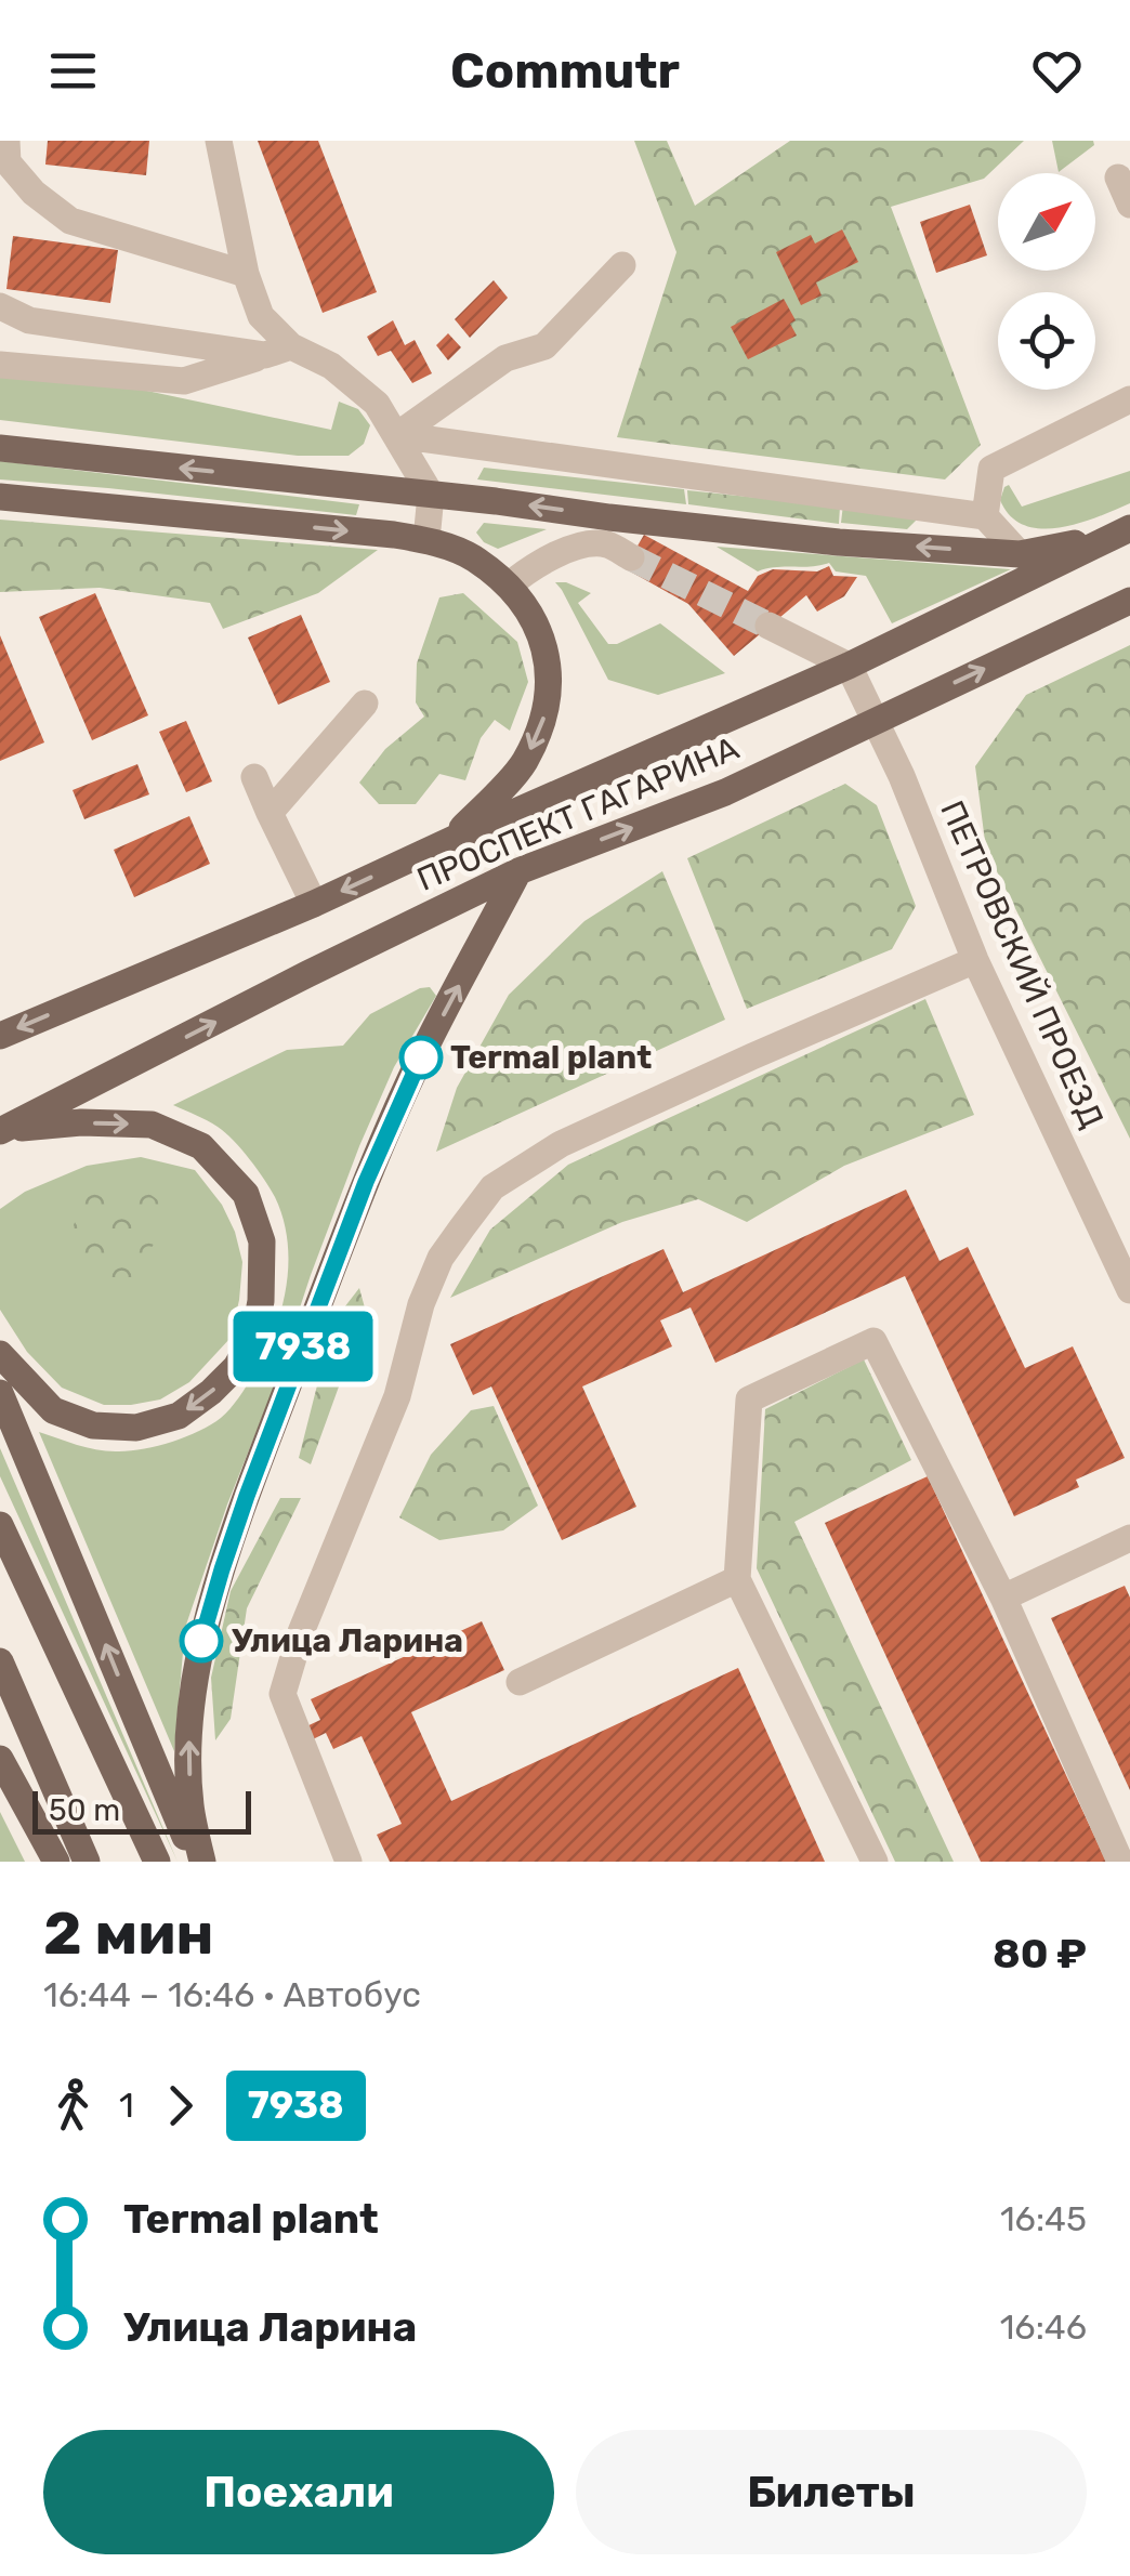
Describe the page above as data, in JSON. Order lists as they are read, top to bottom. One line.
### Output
{"streets":{"main road":["ПРОСПЕКТ ГАГАРИНА"],"street":["ПЕТРОВСКИЙ ПРОЕЗД"]},"crossings":[["ПРОСПЕКТ ГАГАРИНА","ПЕТРОВСКИЙ ПРОЕЗД"]],"places":["Termal plant","Улица Ларина"],"lines":["bus line 7938"],"scale_bar":"50 m","north":"top right","page":{"header":"Commutr","on_map":"7938","scale":"50 m","heading":["2 мин","16:44 – 16:46 · Автобус","80 ₽"],"legs":["1","7938"],"list":[{"name":"Termal plant","value":"16:45"},{"name":"Улица Ларина","value":"16:46"}],"buttons":["Поехали","Билеты"]}}
